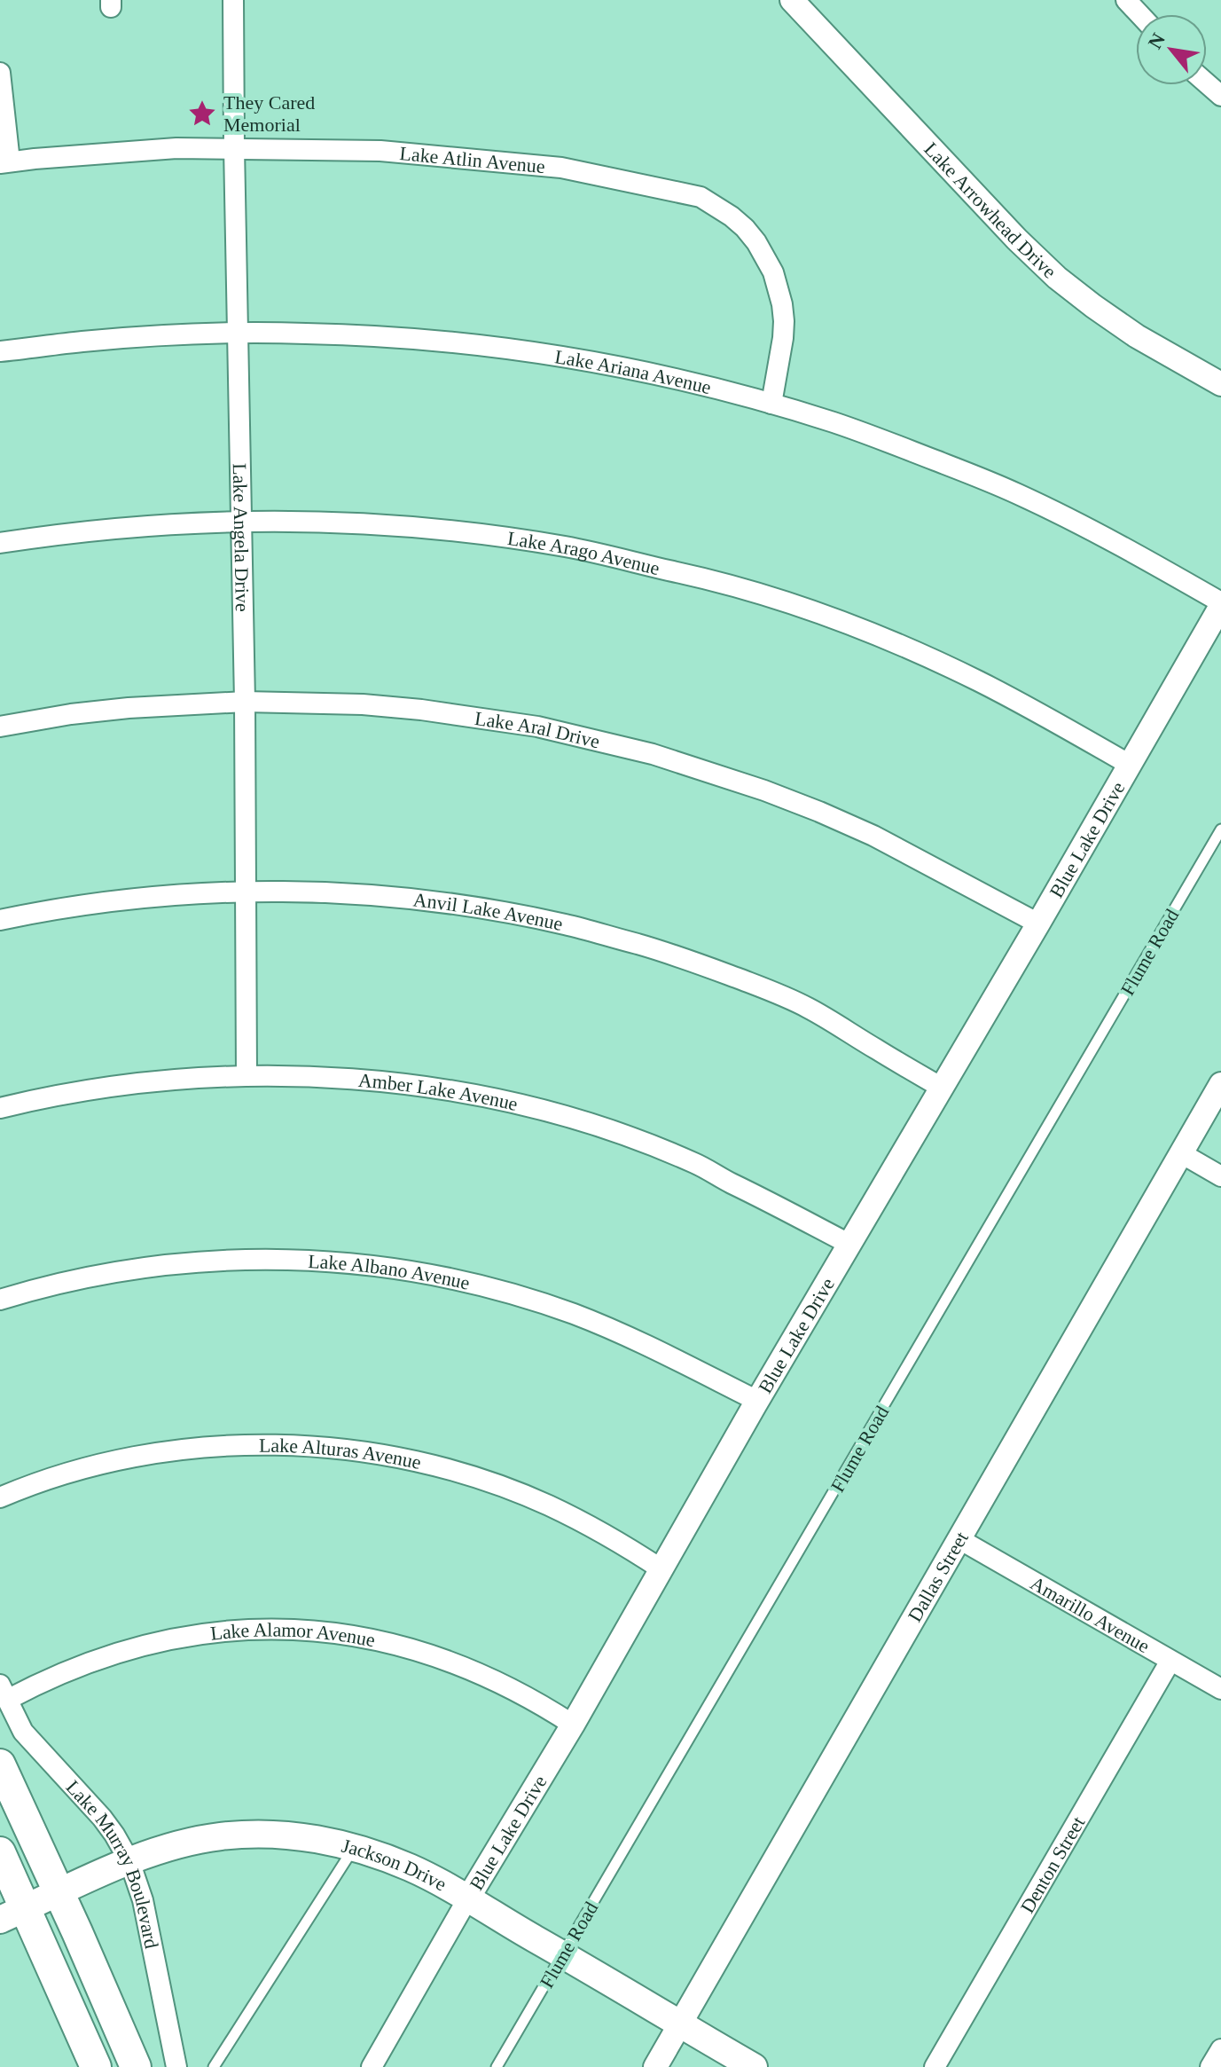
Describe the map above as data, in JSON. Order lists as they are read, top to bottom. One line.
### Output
{"streets":{"main road":["Jackson Drive"],"street":["Lake Atlin Avenue","Lake Arrowhead Drive","Lake Ariana Avenue","Lake Angela Drive","Lake Arago Avenue","Lake Aral Drive","Blue Lake Drive","Anvil Lake Avenue","Amber Lake Avenue","Lake Albano Avenue","Lake Alturas Avenue","Dallas Street","Amarillo Avenue","Lake Alamor Avenue","Denton Street","Lake Murray Boulevard"],"lane":["Flume Road"]},"crossings":[["Lake Atlin Avenue","Lake Ariana Avenue"],["Lake Atlin Avenue","Lake Angela Drive"],["Lake Ariana Avenue","Lake Angela Drive"],["Lake Ariana Avenue","Blue Lake Drive"],["Lake Angela Drive","Lake Arago Avenue"],["Lake Angela Drive","Lake Aral Drive"],["Lake Angela Drive","Anvil Lake Avenue"],["Lake Angela Drive","Amber Lake Avenue"],["Lake Arago Avenue","Blue Lake Drive"],["Lake Aral Drive","Blue Lake Drive"],["Blue Lake Drive","Anvil Lake Avenue"],["Blue Lake Drive","Amber Lake Avenue"],["Blue Lake Drive","Lake Albano Avenue"],["Blue Lake Drive","Lake Alturas Avenue"],["Blue Lake Drive","Lake Alamor Avenue"],["Blue Lake Drive","Jackson Drive"],["Flume Road","Jackson Drive"],["Dallas Street","Amarillo Avenue"],["Dallas Street","Jackson Drive"],["Amarillo Avenue","Denton Street"],["Lake Alamor Avenue","Lake Murray Boulevard"],["Lake Murray Boulevard","Jackson Drive"]],"places":{"place":["They Cared Memorial"]},"north":"top left"}
